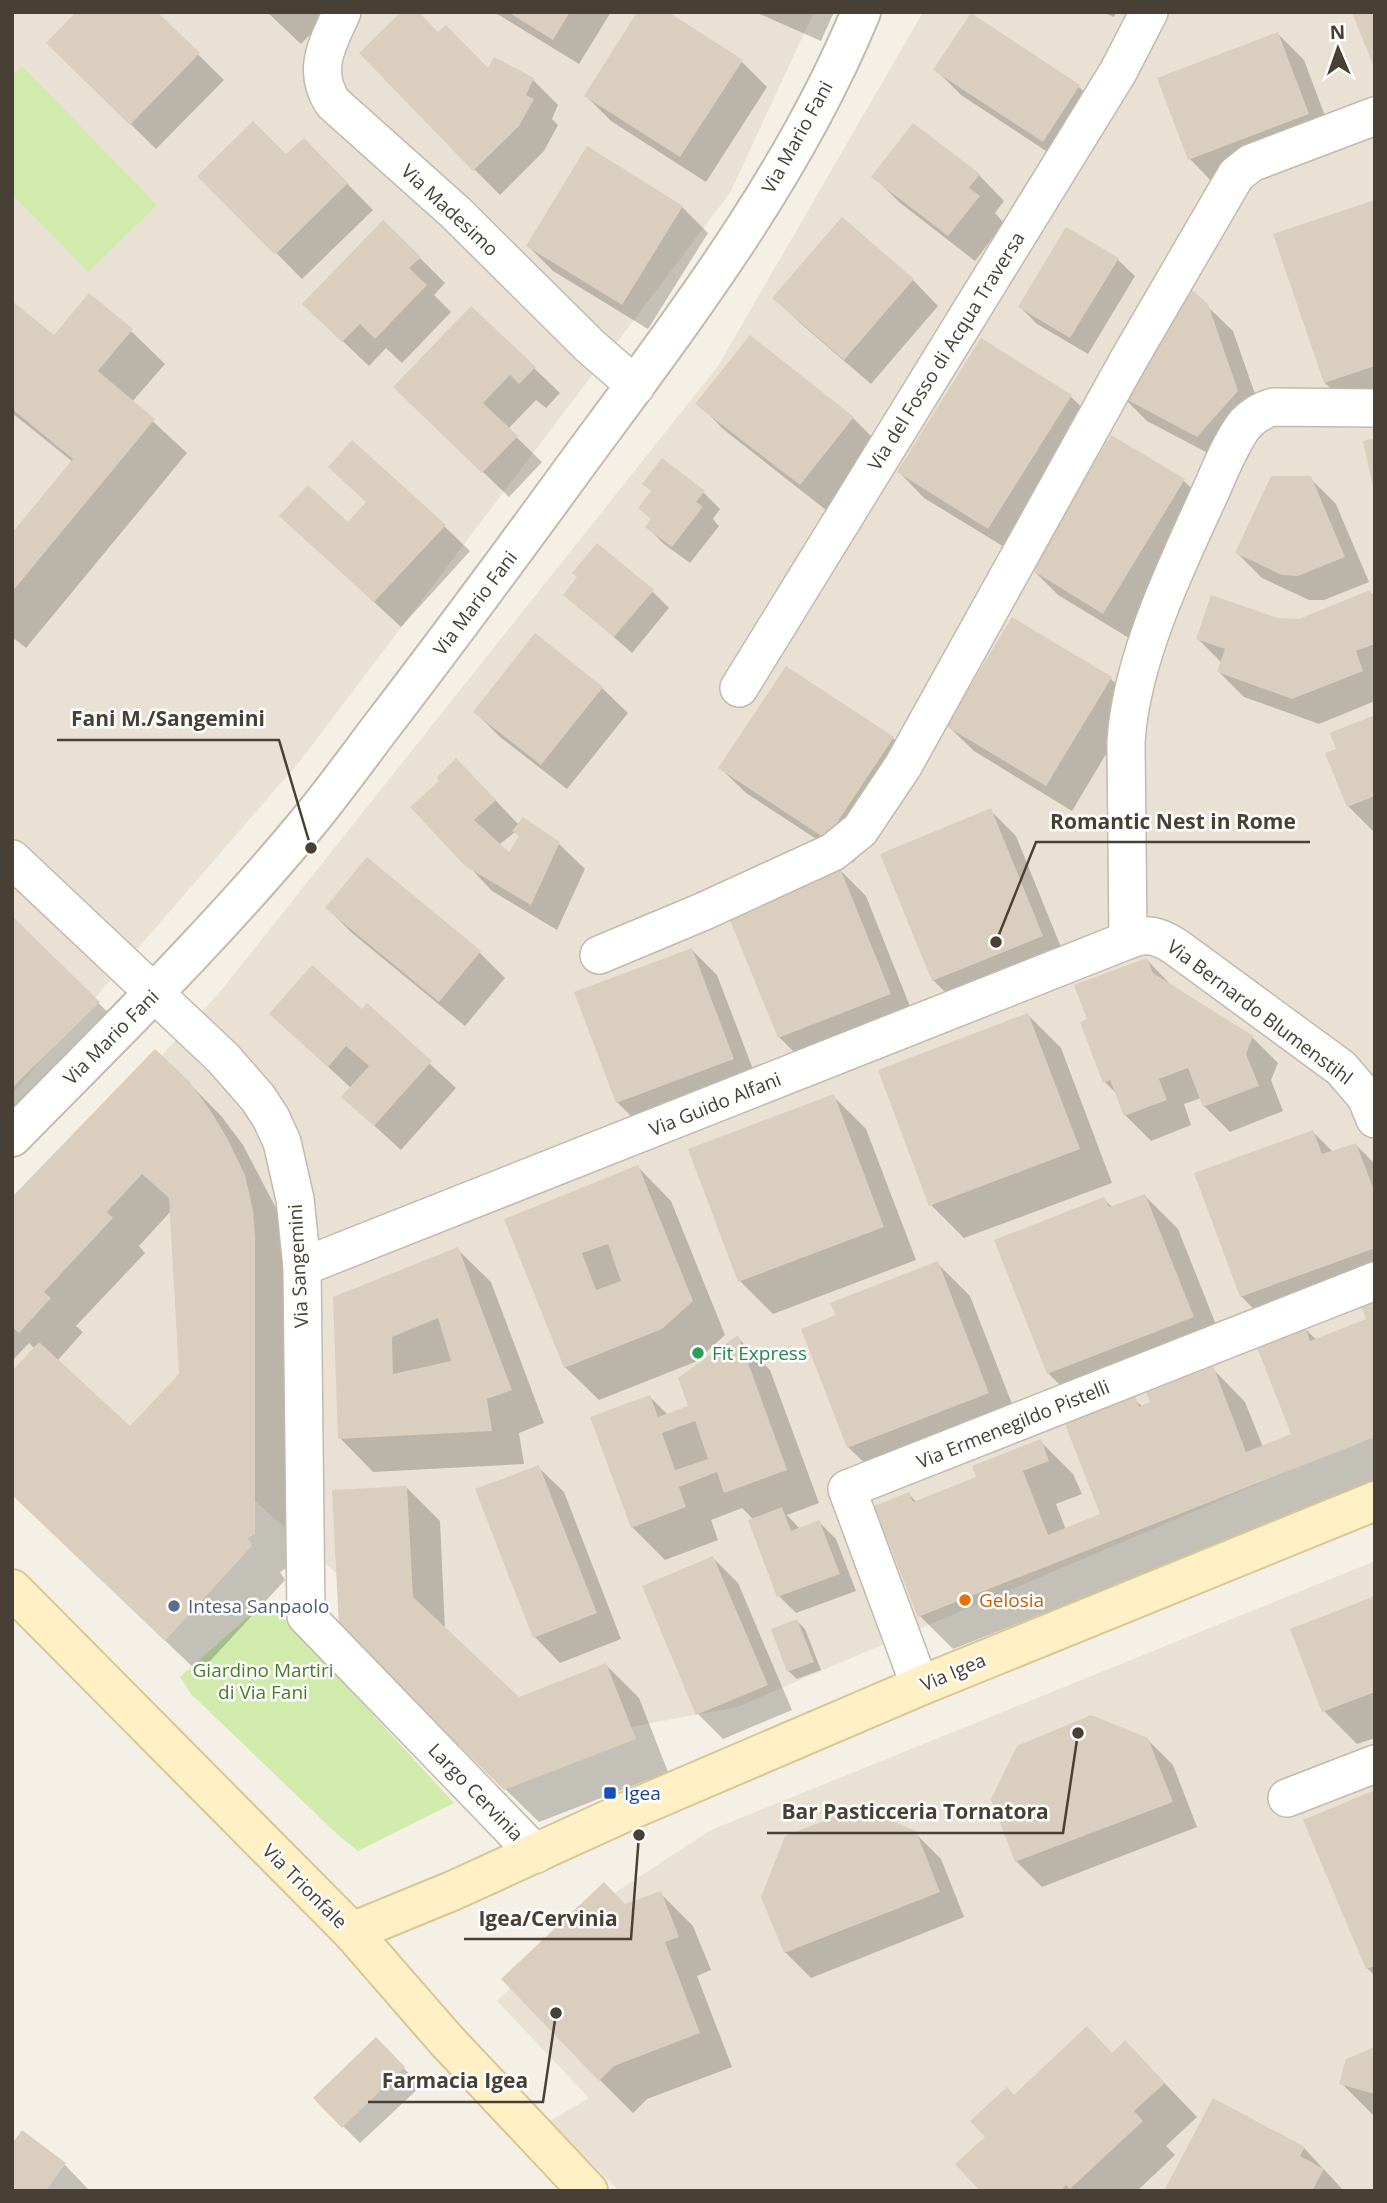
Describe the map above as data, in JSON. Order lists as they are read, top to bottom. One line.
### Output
{"streets":{"main road":["Via Igea","Largo Cervinia","Via Trionfale"],"street":["Via Mario Fani","Via Madesimo","Via del Fosso di Acqua Traversa","Via Bernardo Blumenstihl","Via Guido Alfani","Via Sangemini","Via Ermenegildo Pistelli"]},"crossings":[["Via Mario Fani","Via Madesimo"],["Via Mario Fani","Via Sangemini"],["Via Bernardo Blumenstihl","Via Guido Alfani"],["Via Guido Alfani","Via Sangemini"],["Via Sangemini","Largo Cervinia"],["Via Ermenegildo Pistelli","Via Igea"],["Via Igea","Largo Cervinia"],["Largo Cervinia","Via Trionfale"]],"parks":["Giardino Martiri di Via Fani"],"places":{"other":["Fani M./Sangemini","Romantic Nest in Rome","Fit Express","Gelosia","Intesa Sanpaolo","Bar Pasticceria Tornatora","Igea/Cervinia","Farmacia Igea"],"transit":["Igea"]},"north":"top"}
